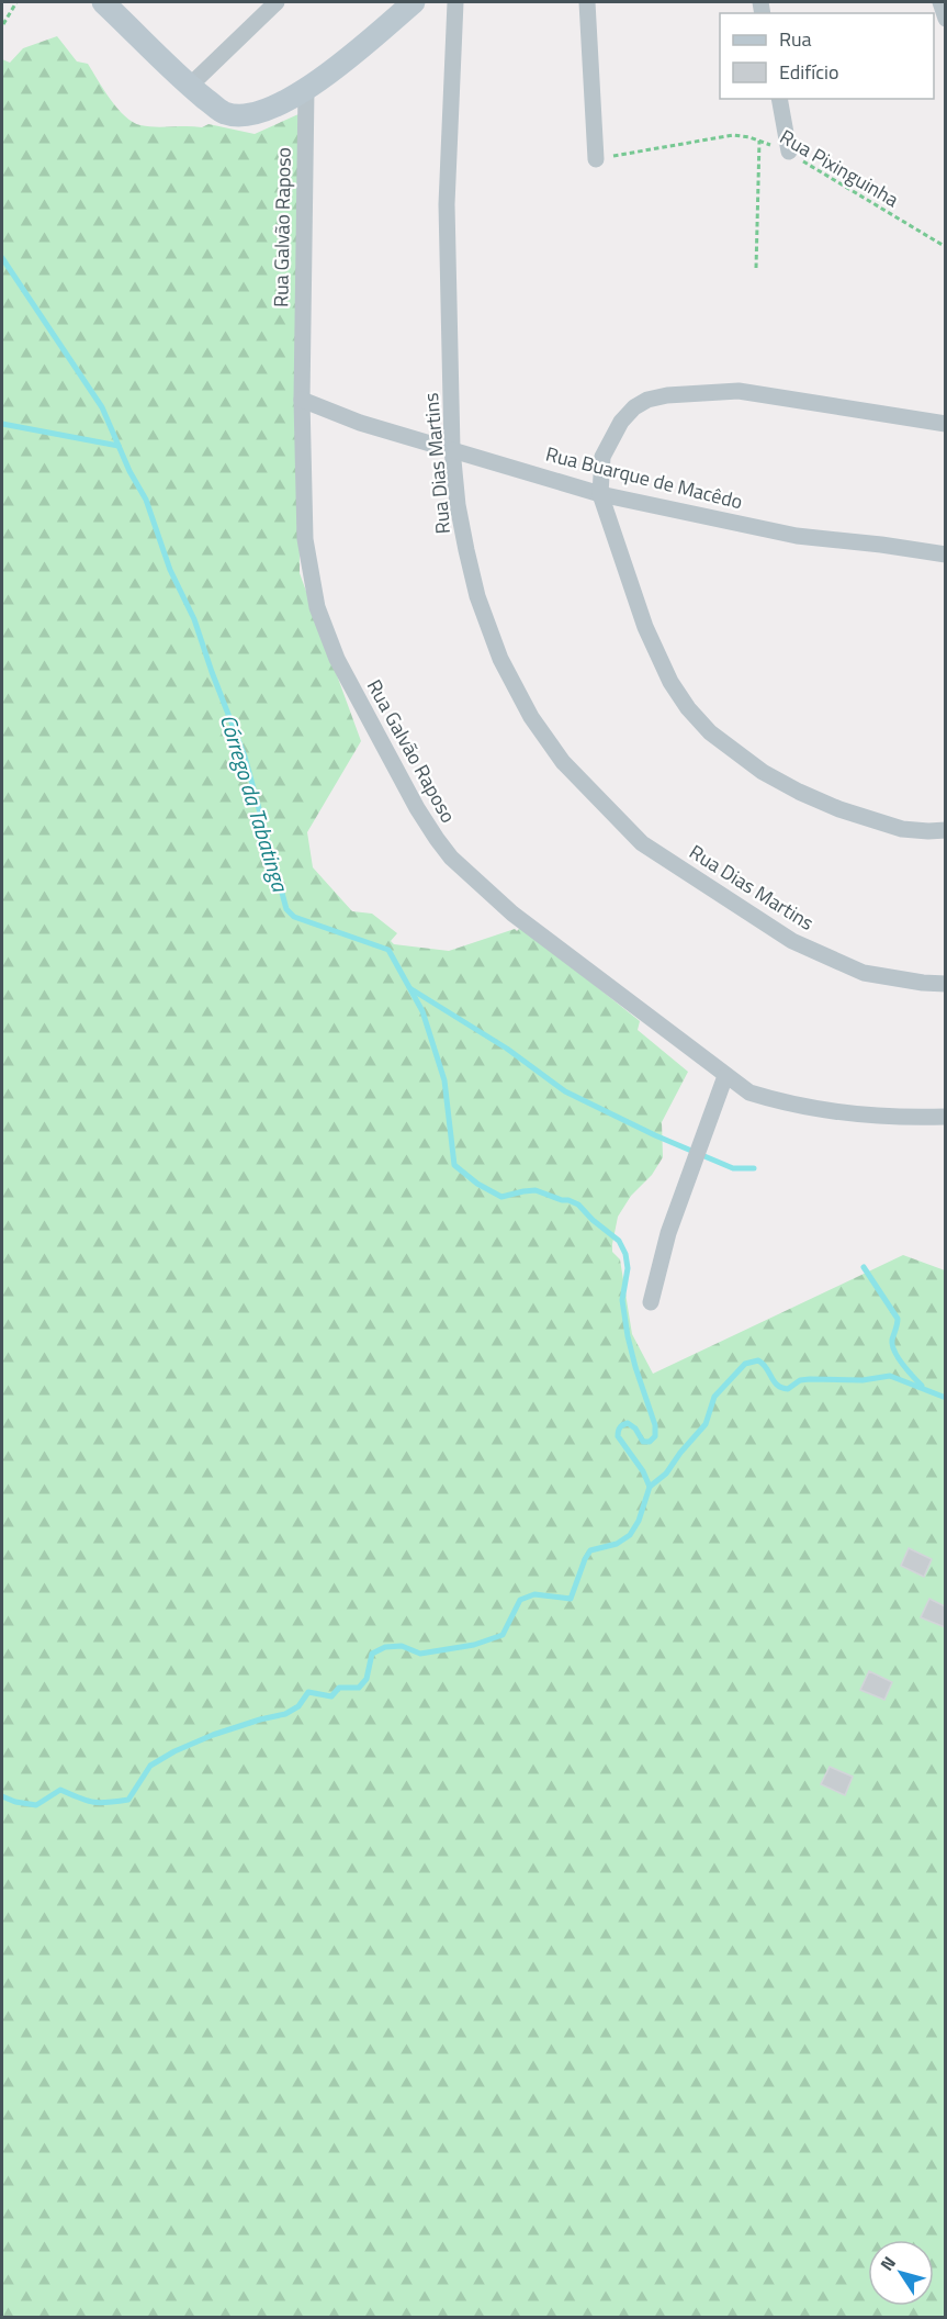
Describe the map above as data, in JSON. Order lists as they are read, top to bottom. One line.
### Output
{"streets":{"street":["Rua Galvão Raposo","Rua Dias Martins","Rua Buarque de Macêdo"],"path":["Rua Pixinguinha"]},"crossings":[["Rua Galvão Raposo","Rua Buarque de Macêdo"],["Rua Dias Martins","Rua Buarque de Macêdo"]],"water":["Córrego da Tabatinga"],"legend":["Rua","Edifício"],"north":"top left"}
